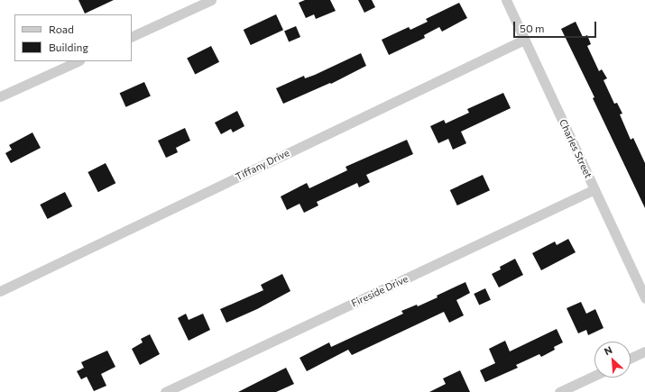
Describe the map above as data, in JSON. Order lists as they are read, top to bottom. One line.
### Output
{"streets":{"street":["Charles Street","Tiffany Drive","Fireside Drive"]},"crossings":[["Charles Street","Tiffany Drive"],["Charles Street","Fireside Drive"]],"legend":["Road","Building"],"scale_bar":"50 m","north":"top left"}
